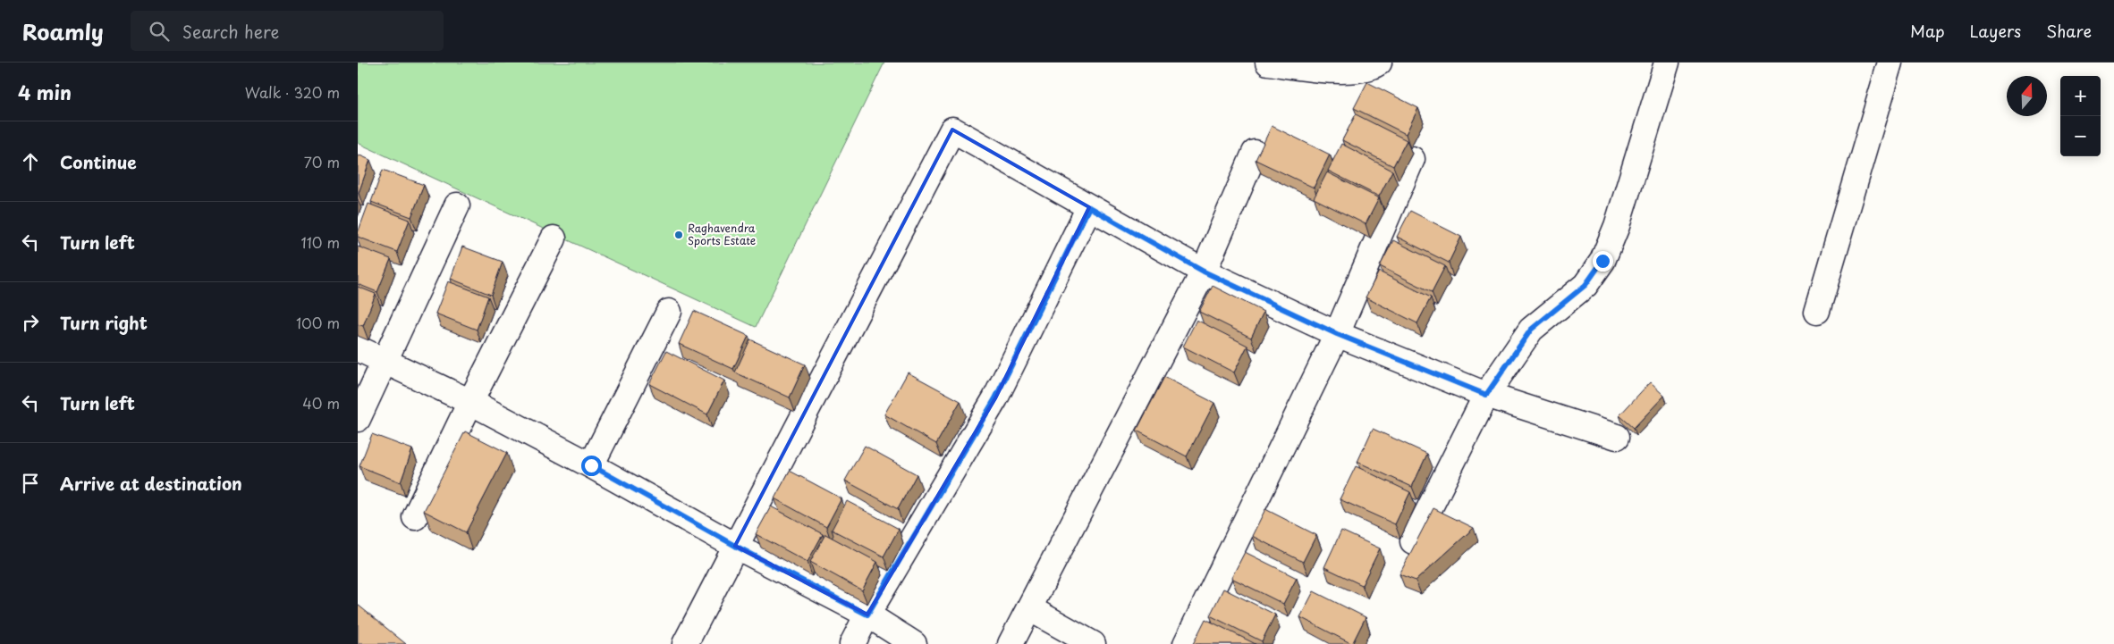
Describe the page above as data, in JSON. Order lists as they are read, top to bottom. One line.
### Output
{"places":["Raghavendra Sports Estate"],"north":"top","page":{"header":"Roamly","search":"Search here","nav":["Map","Layers","Share"],"heading":["4 min","Walk · 320 m"],"map_buttons":["+","−"],"list":[["Continue","70 m"],["Turn left","110 m"],["Turn right","100 m"],["Turn left","40 m"],"Arrive at destination"]}}
